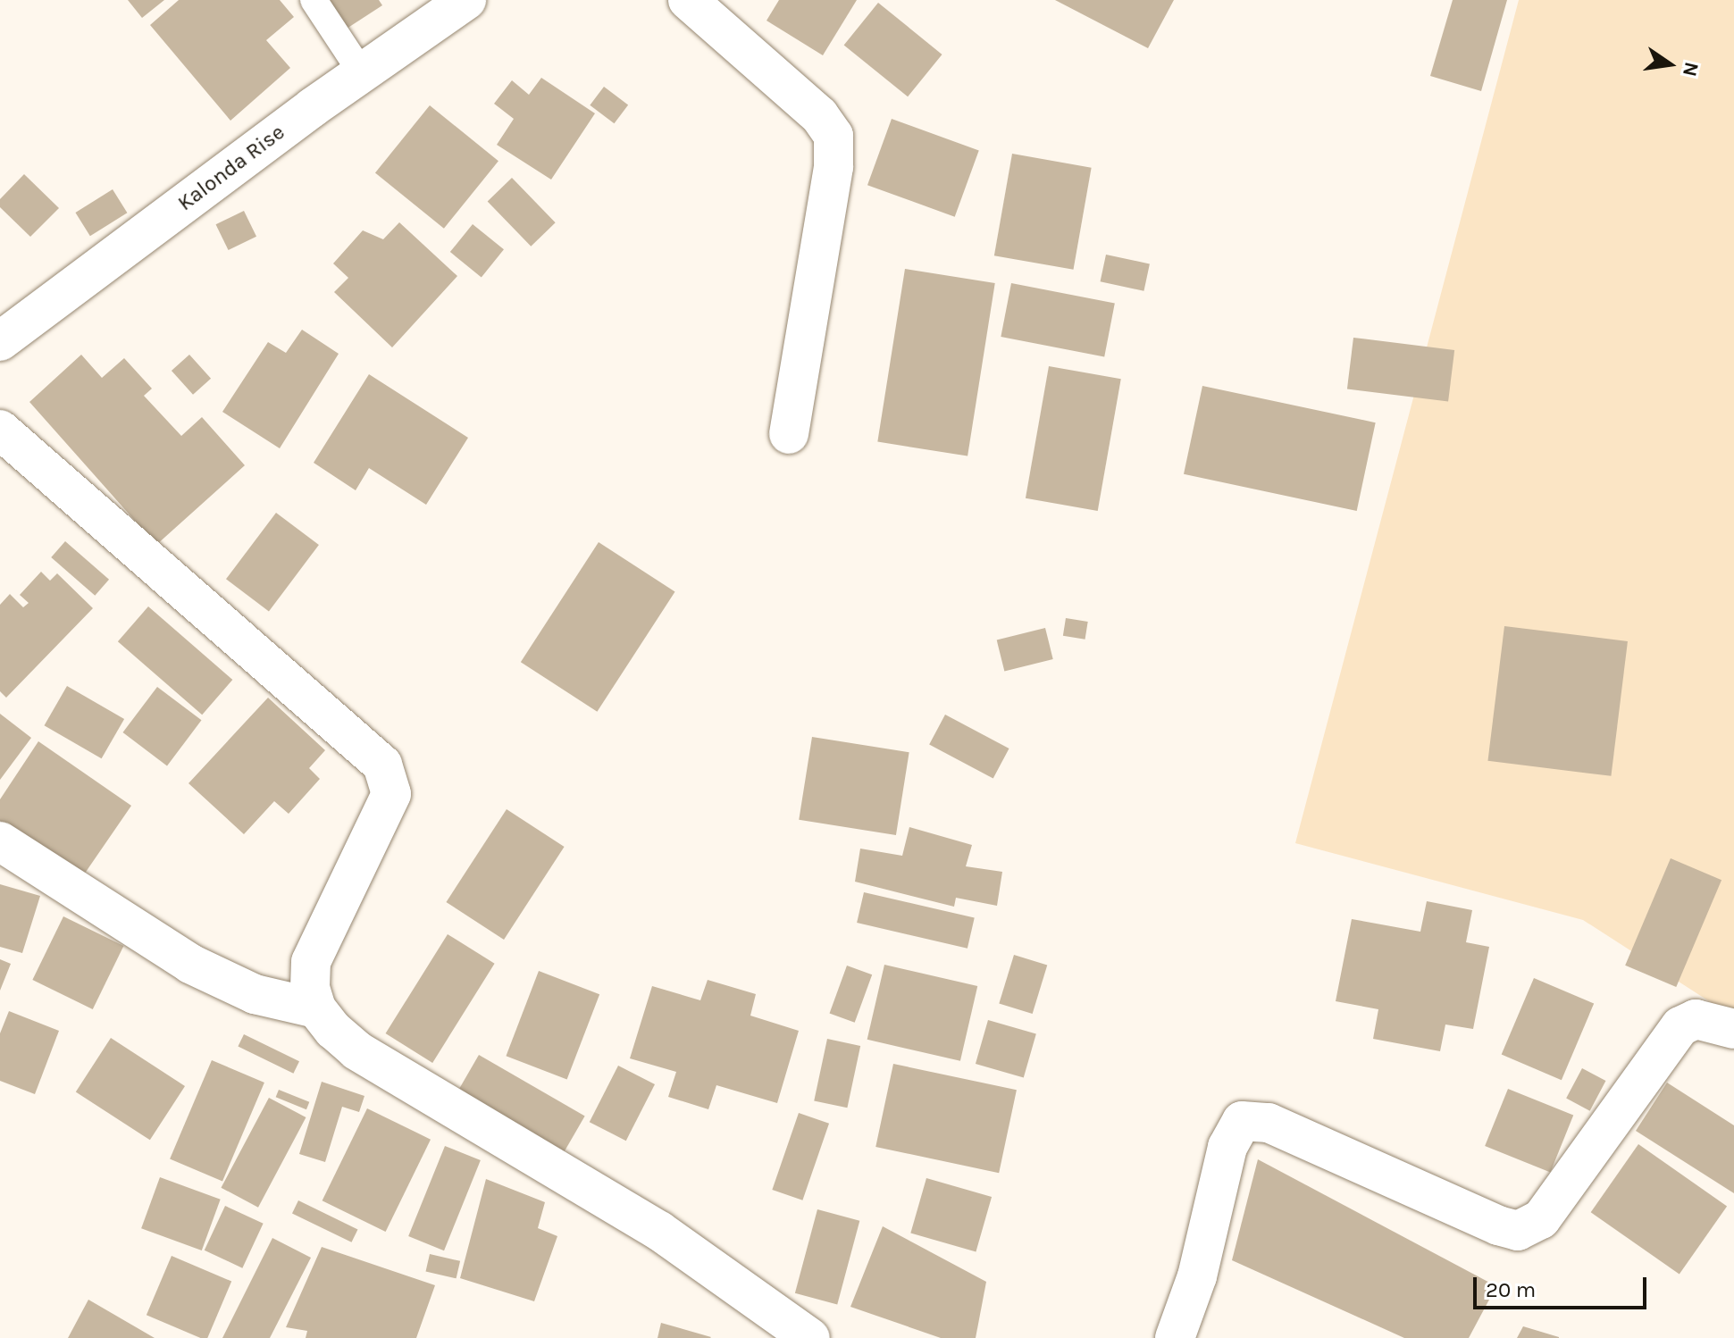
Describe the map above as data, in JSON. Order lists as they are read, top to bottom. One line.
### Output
{"streets":{"street":["Kalonda Rise"]},"scale_bar":"20 m","north":"right"}
